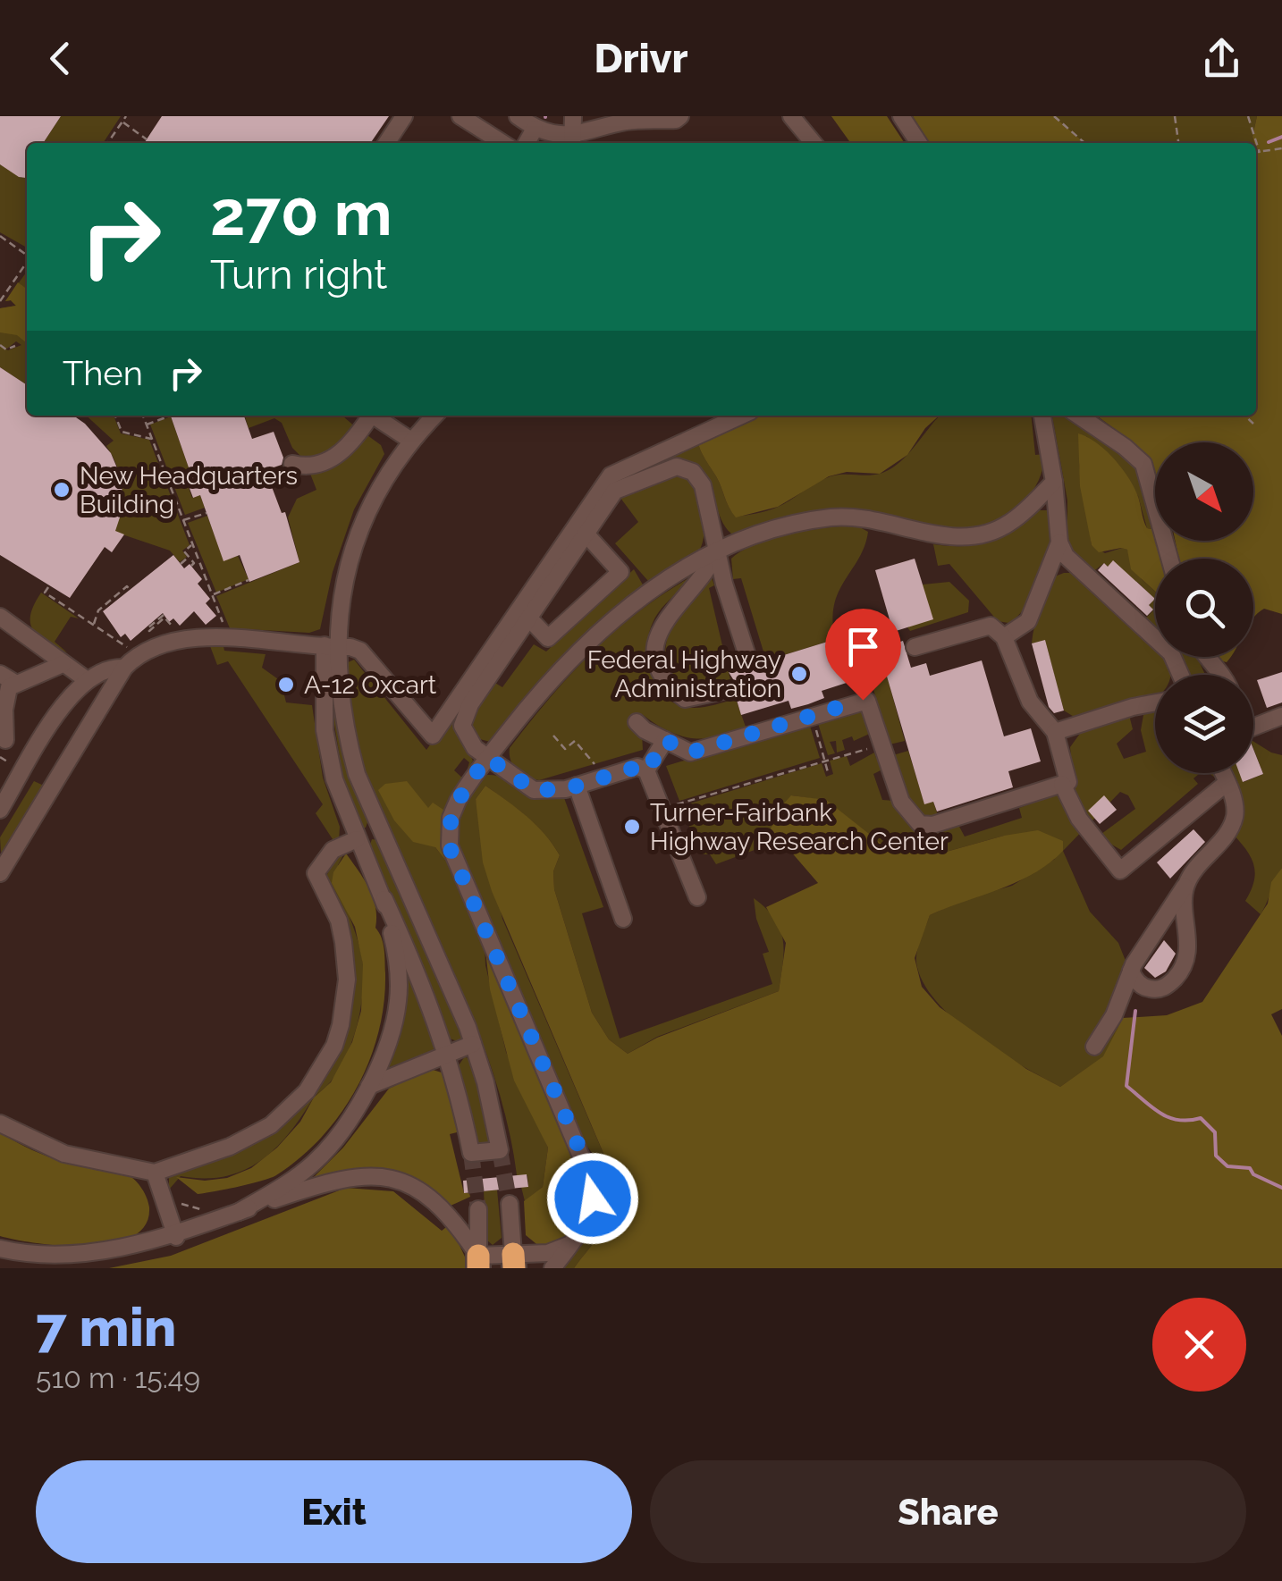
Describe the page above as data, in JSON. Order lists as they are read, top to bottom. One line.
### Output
{"places":["New Headquarters Building","Federal Highway Administration","A-12 Oxcart","Turner-Fairbank Highway Research Center"],"north":"bottom right","page":{"header":"Drivr","turn":["270 m","Turn right"],"then":"Then","heading":["7 min","510 m · 15:49"],"buttons":["Exit","Share"]}}
